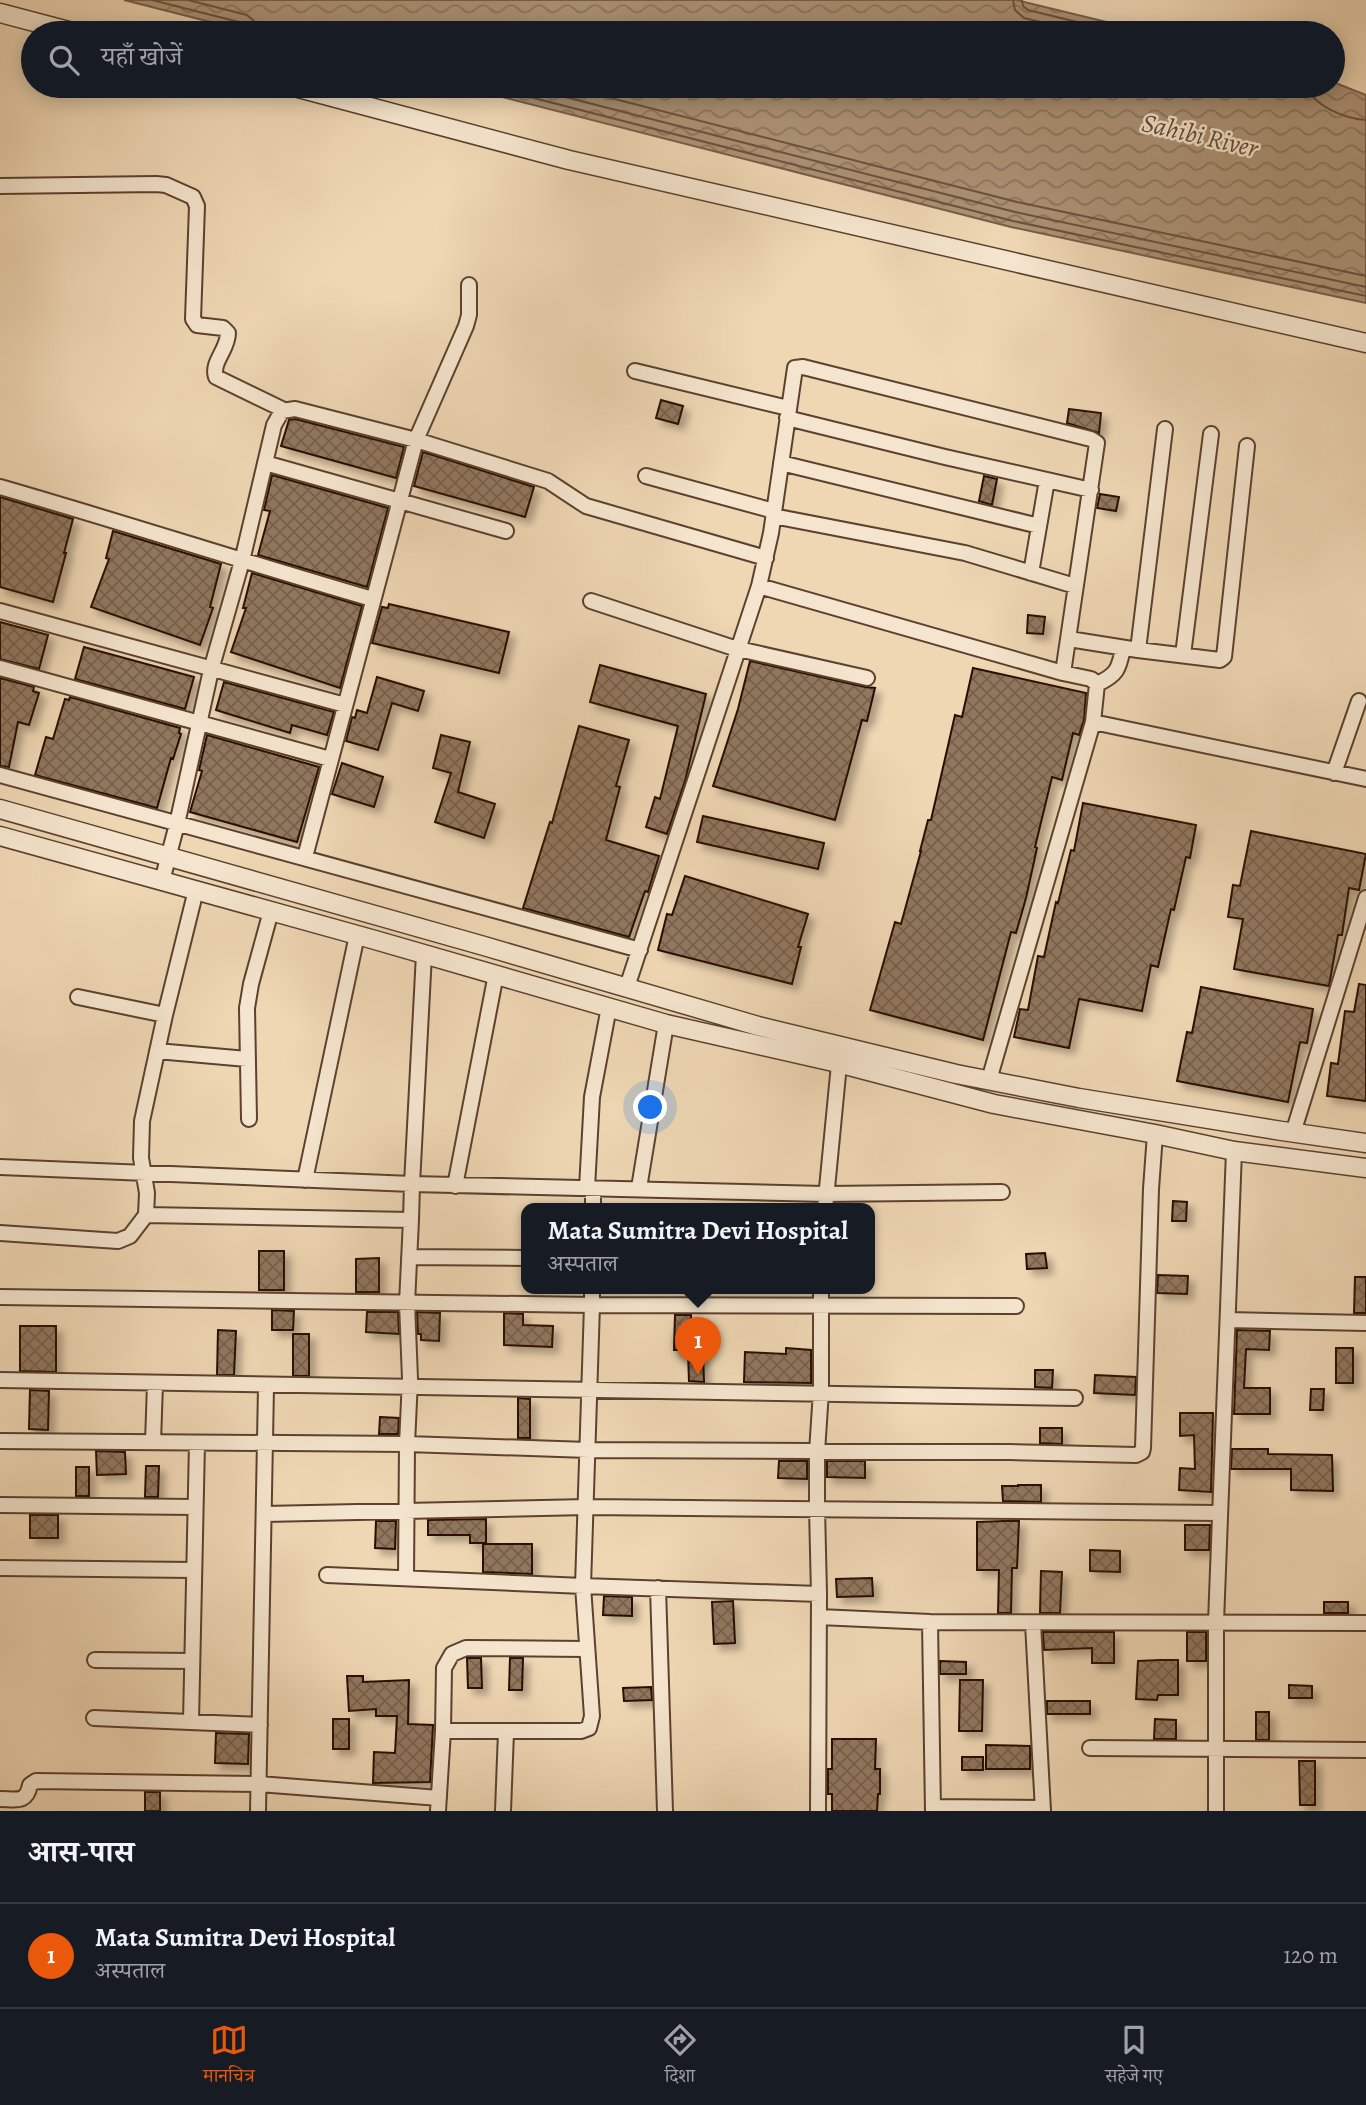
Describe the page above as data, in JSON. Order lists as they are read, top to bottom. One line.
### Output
{"water":["Sahibi River"],"page":{"search":"यहाँ खोजें","popup":["Mata Sumitra Devi Hospital","अस्पताल"],"pins":"1","heading":"आस-पास","list":[{"mark":"1","name":"Mata Sumitra Devi Hospital","note":"अस्पताल","value":"120 m"}],"nav":["मानचित्र","दिशा","सहेजे गए"]}}
